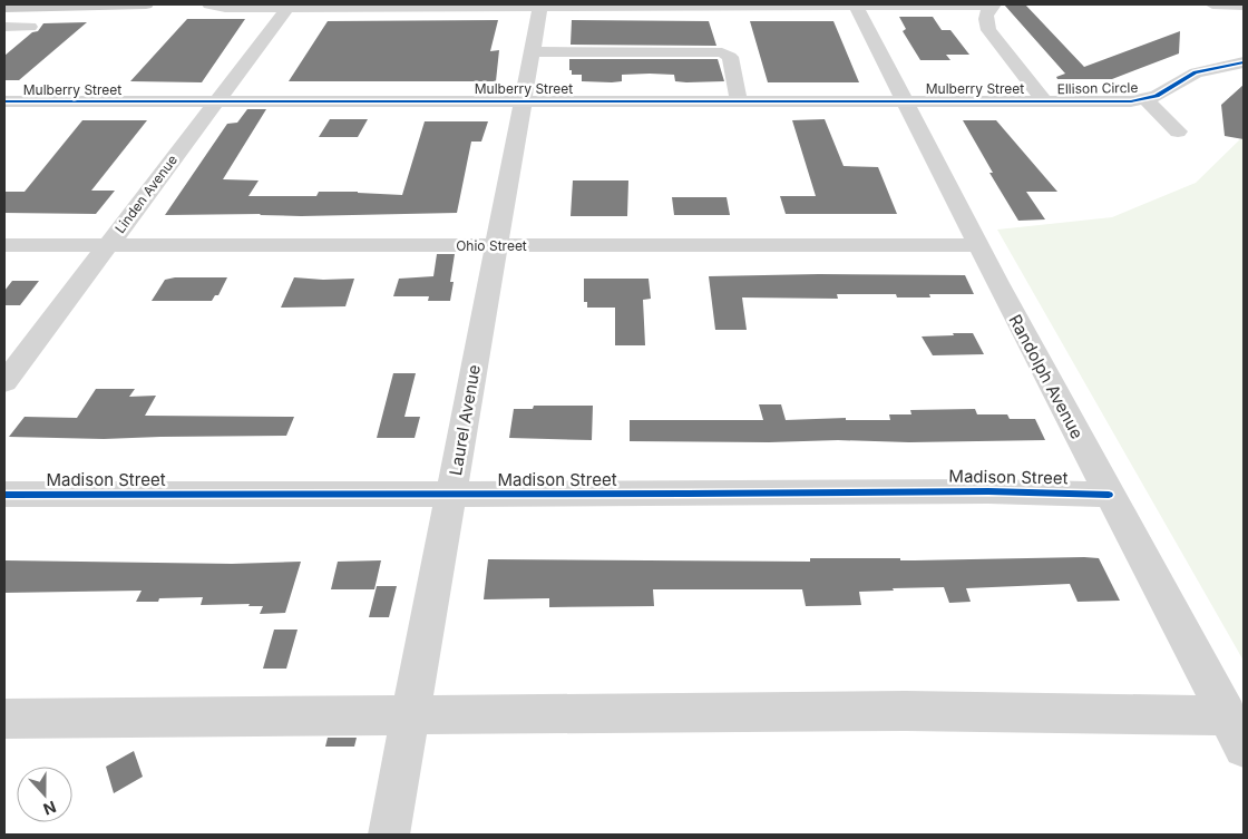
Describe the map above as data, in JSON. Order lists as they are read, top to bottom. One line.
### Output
{"streets":{"street":["Mulberry Street","Ellison Circle","Linden Avenue","Ohio Street","Randolph Avenue","Laurel Avenue","Madison Street"]},"crossings":[["Mulberry Street","Ellison Circle"],["Mulberry Street","Linden Avenue"],["Mulberry Street","Randolph Avenue"],["Mulberry Street","Laurel Avenue"],["Linden Avenue","Ohio Street"],["Ohio Street","Randolph Avenue"],["Ohio Street","Laurel Avenue"],["Randolph Avenue","Madison Street"],["Laurel Avenue","Madison Street"]],"north":"bottom"}
